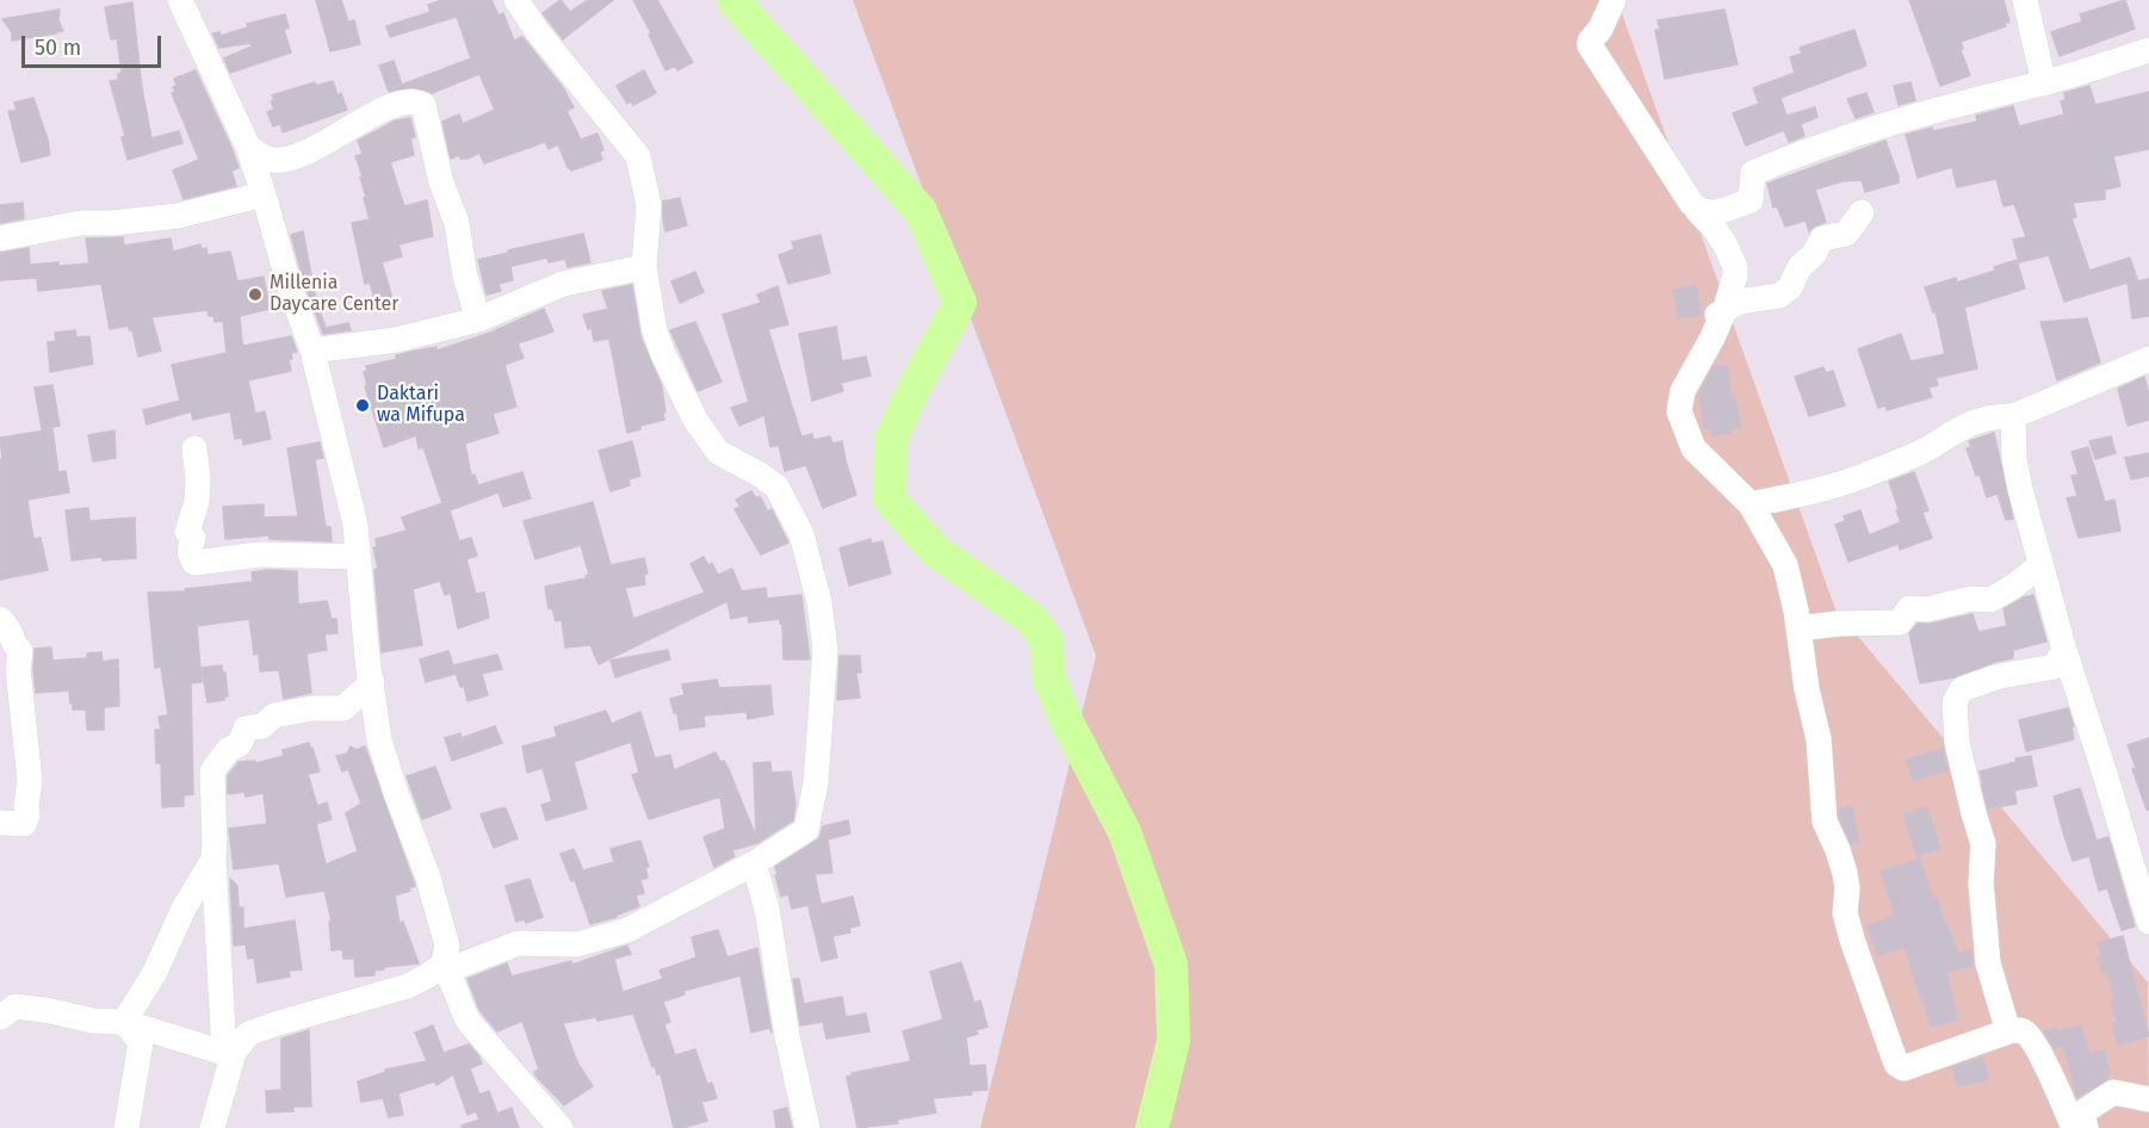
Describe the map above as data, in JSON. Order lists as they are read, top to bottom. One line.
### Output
{"places":["Millenia Daycare Center","Daktari wa Mifupa"],"scale_bar":"50 m"}
